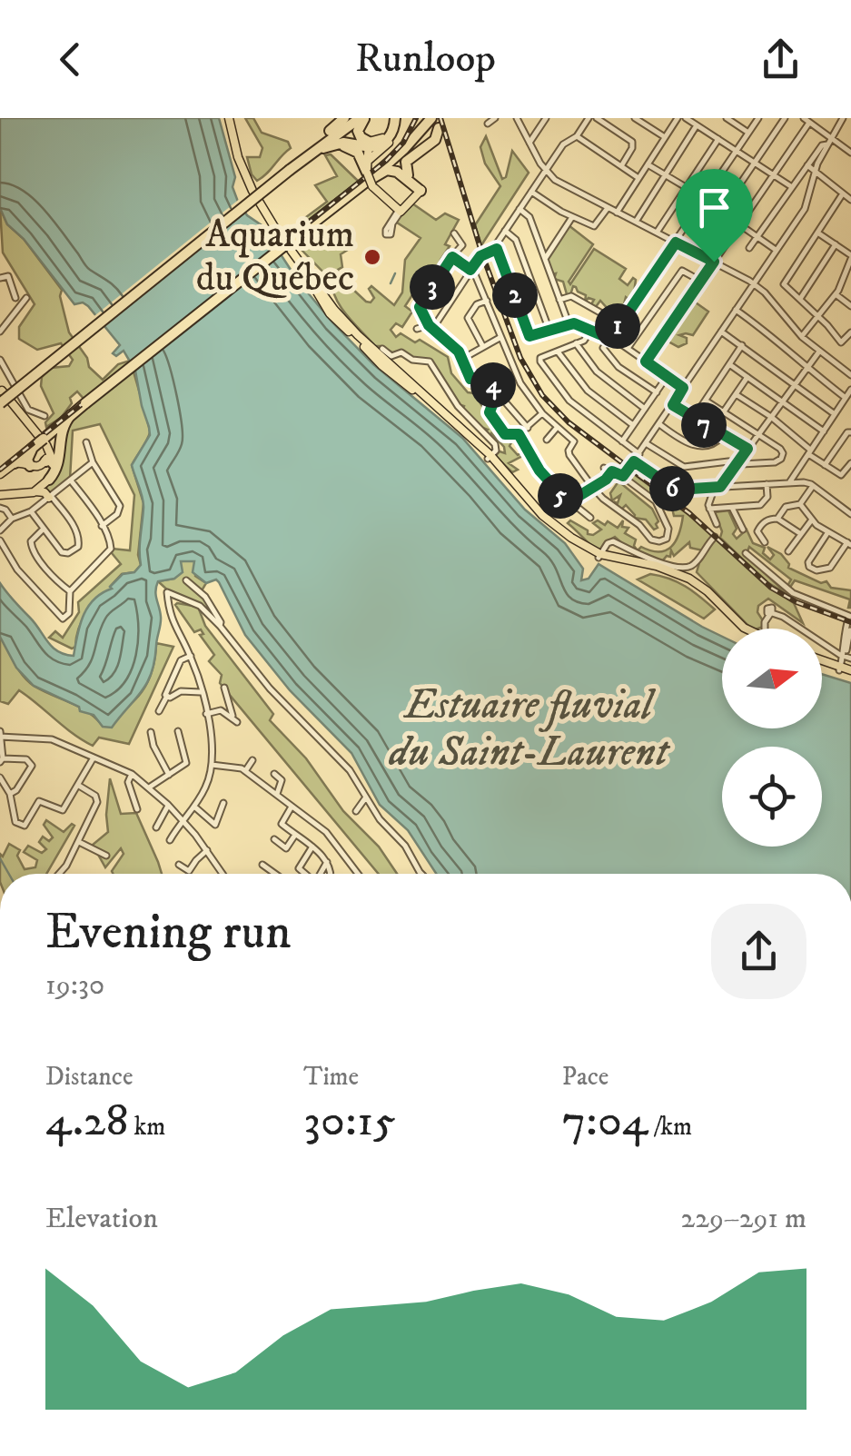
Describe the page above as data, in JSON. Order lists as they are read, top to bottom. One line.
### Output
{"water":["Estuaire fluvial du Saint-Laurent"],"places":["Aquarium du Québec"],"north":"right","page":{"header":"Runloop","pins":["3","2","1","4","7","6","5"],"heading":["Evening run","19:30"],"stats":[["Distance","4.28 km"],["Time","30:15"],["Pace","7:04 /km"]],"chart":["Elevation","229–291 m"]}}
